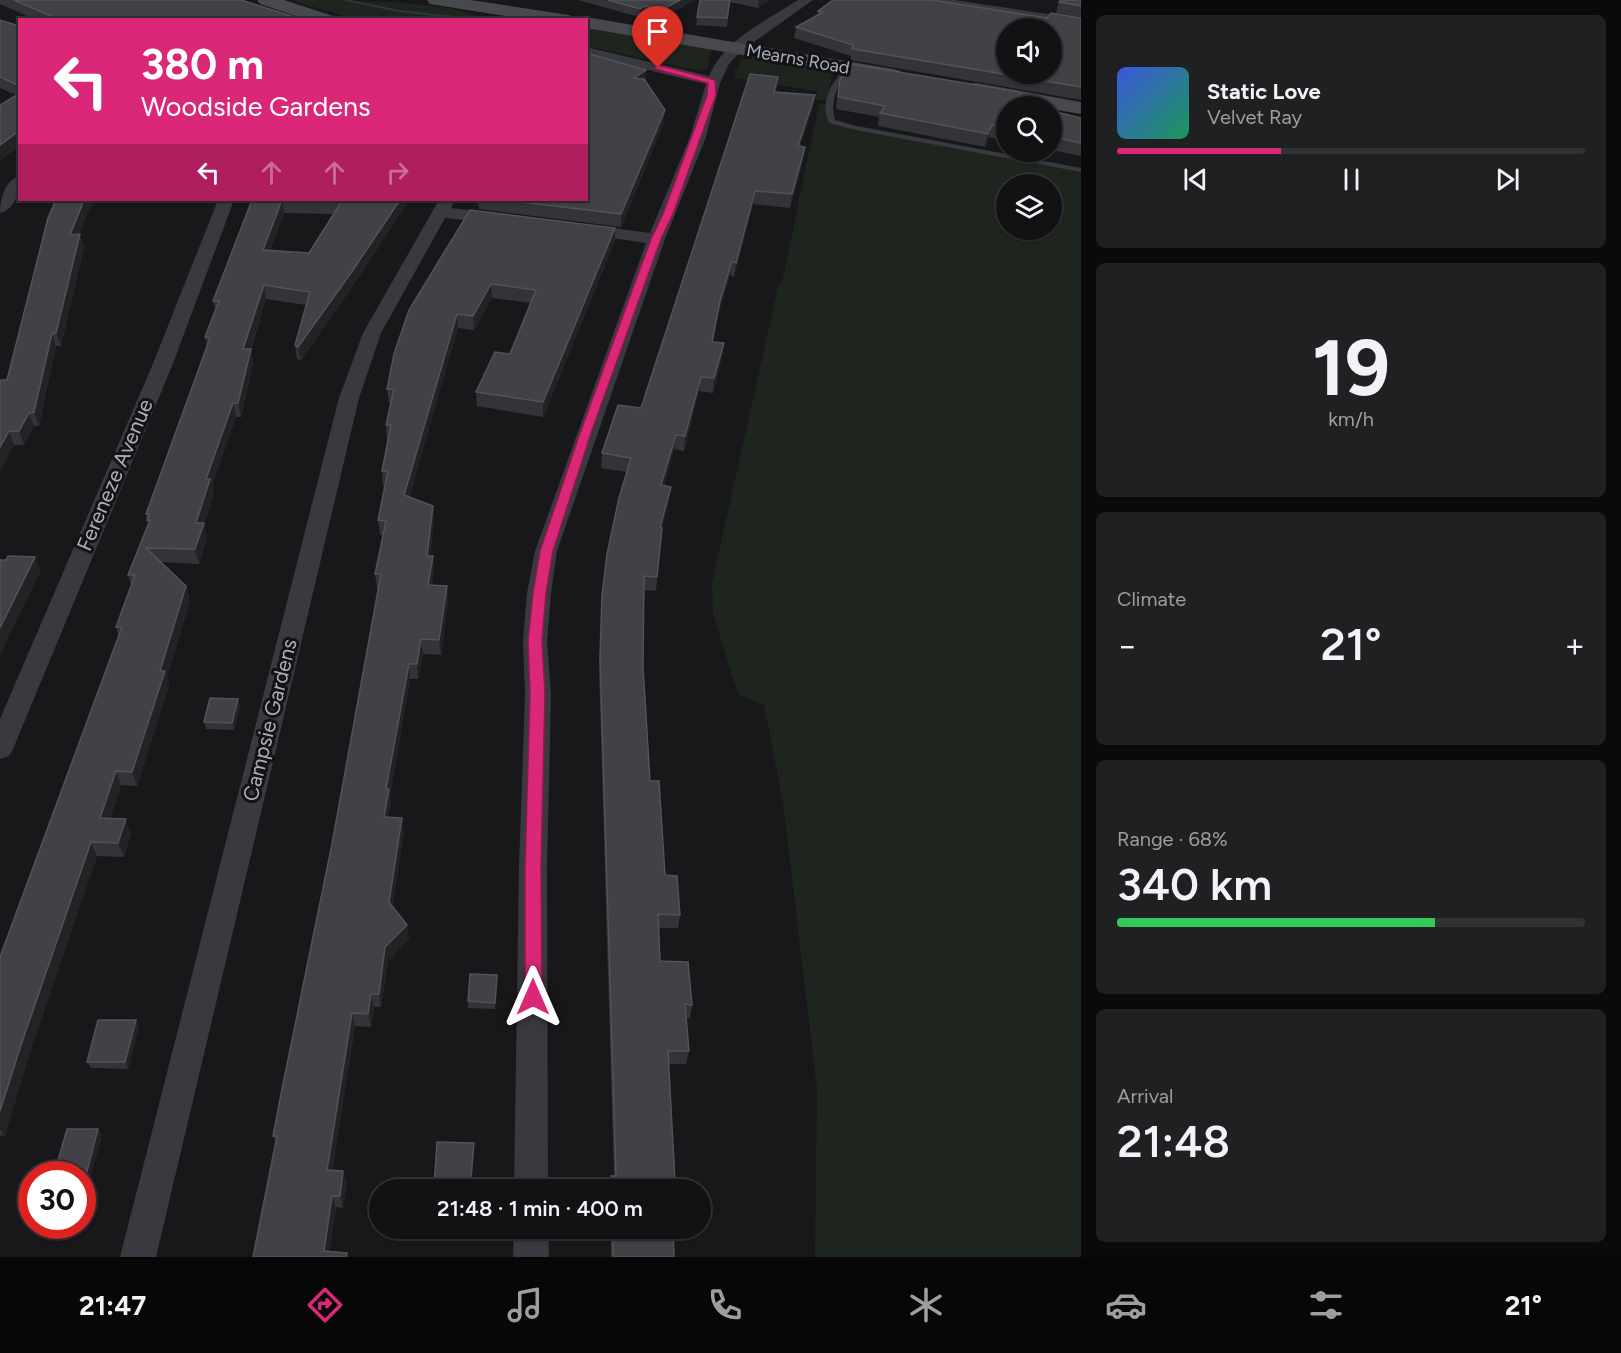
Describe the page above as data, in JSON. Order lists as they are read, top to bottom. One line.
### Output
{"streets":{"street":["Mearns Road","Fereneze Avenue","Campsie Gardens"]},"page":{"turn":["380 m","Woodside Gardens"],"song":["Static Love","Velvet Ray"],"tile":[["19","km/h"],"Climate",["Range · 68%","340 km"],["Arrival","21:48"]],"heat":["−","21°","+"],"limit":"30","trip":"21:48 · 1 min · 400 m","tabs":["21:47","21°"]}}
